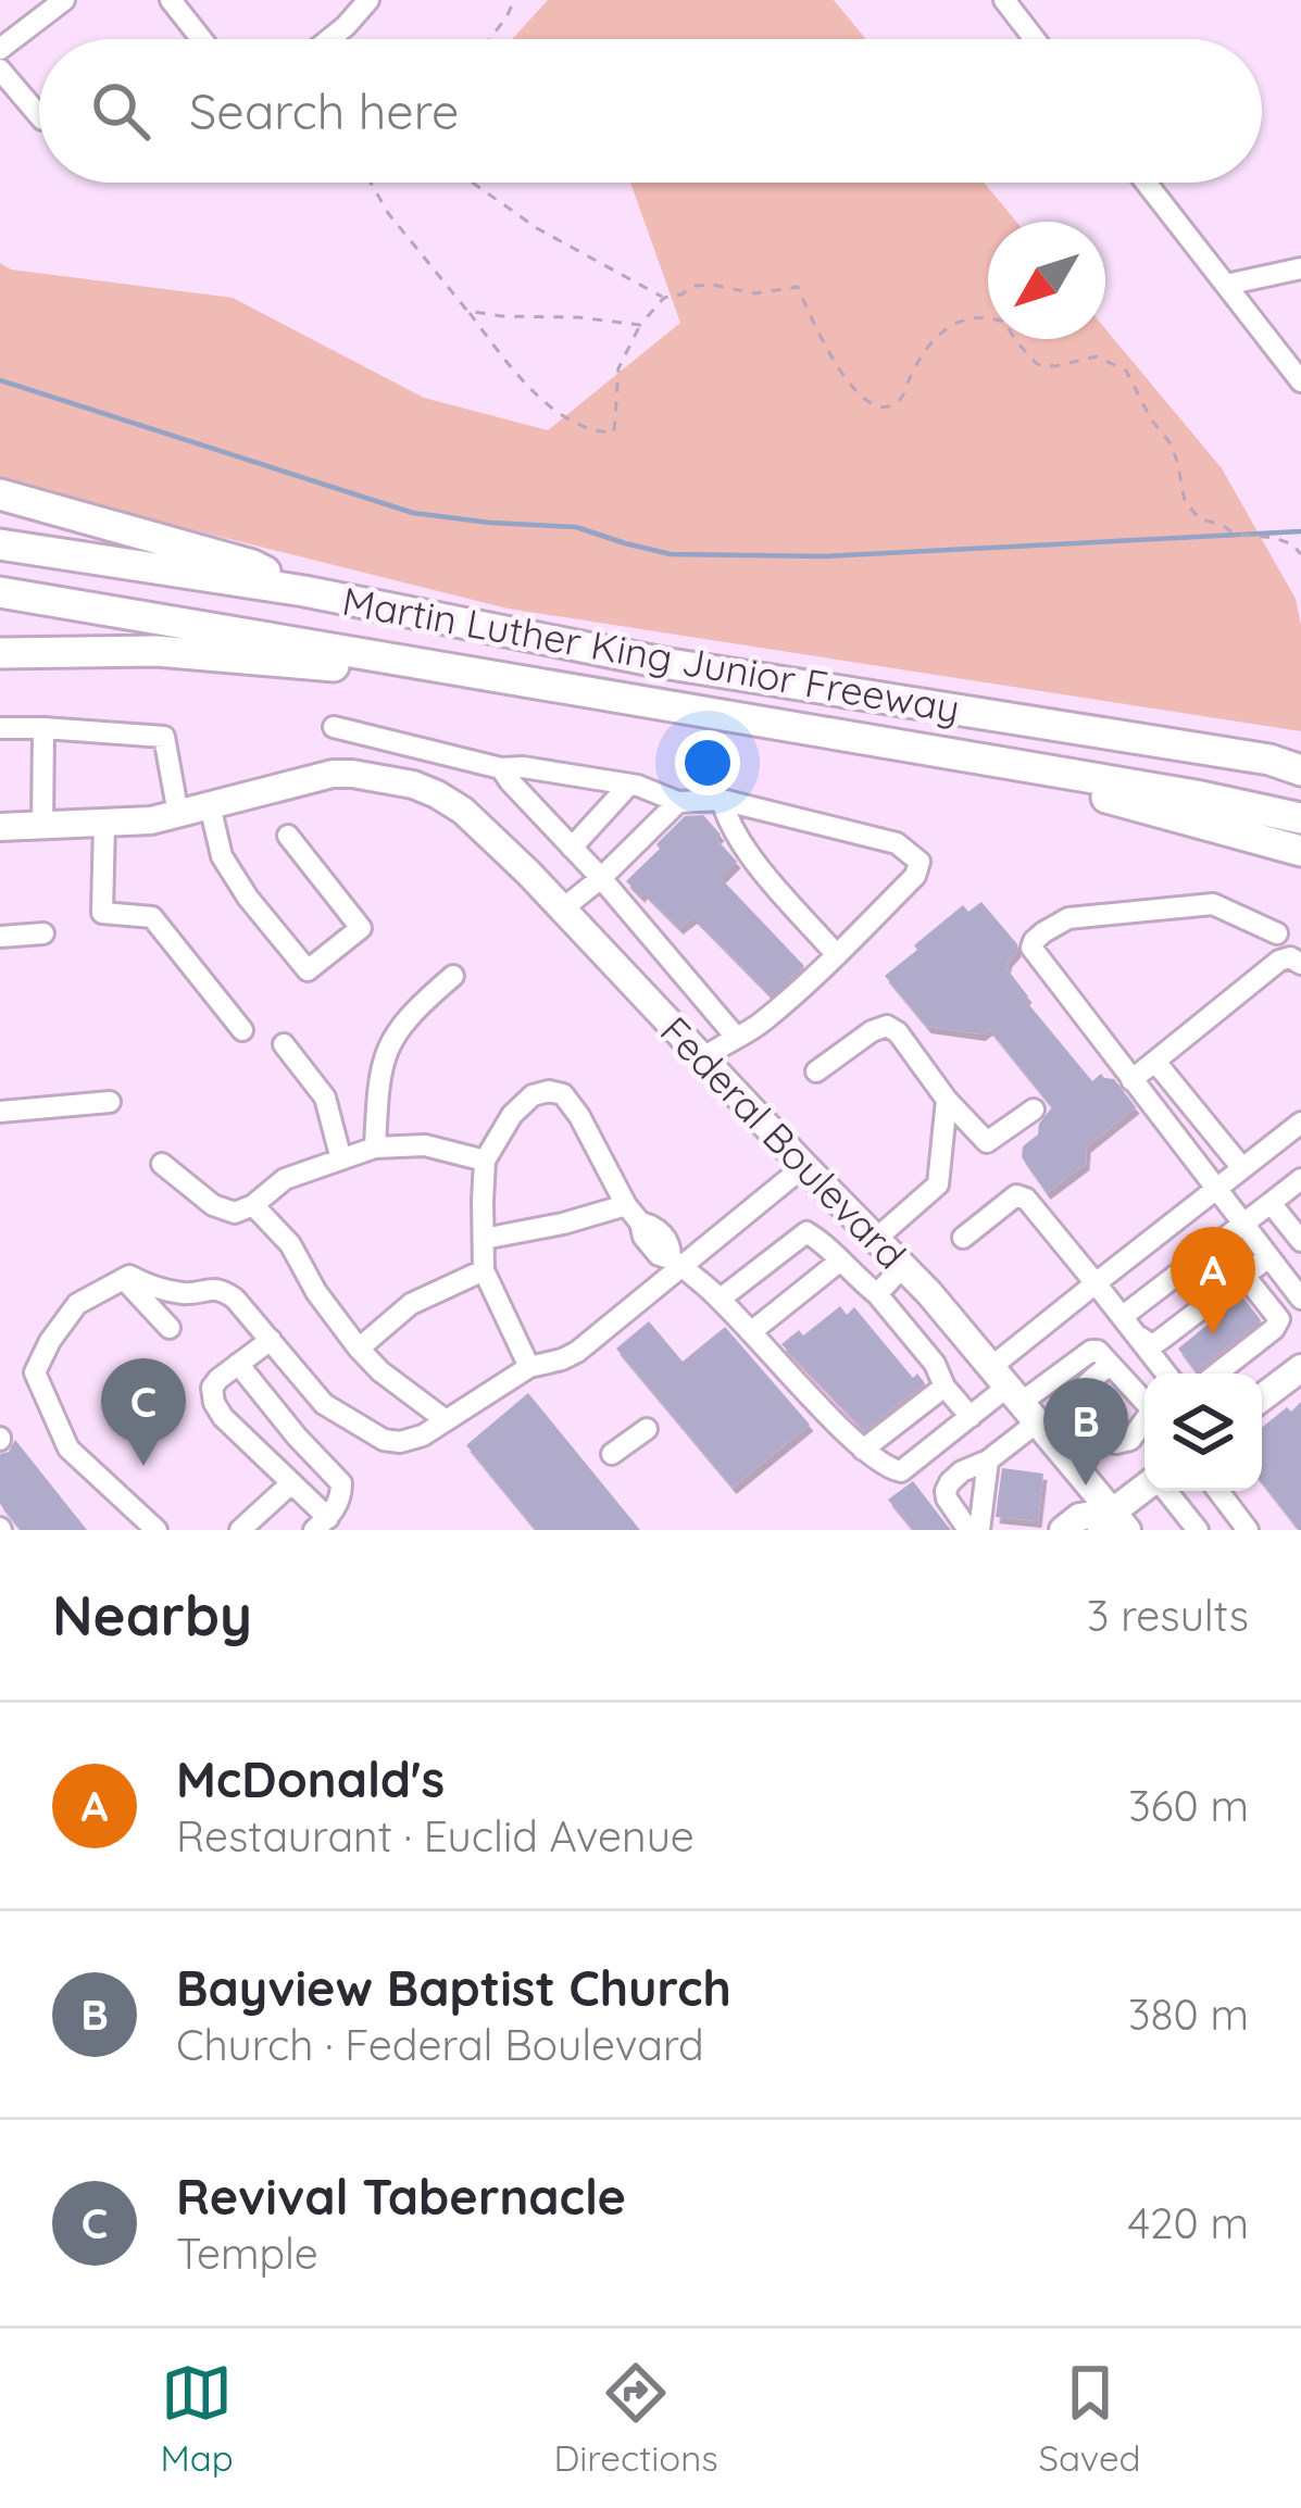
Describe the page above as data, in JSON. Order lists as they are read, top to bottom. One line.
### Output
{"streets":{"highway":["Martin Luther King Junior Freeway"],"main road":["Federal Boulevard"]},"north":"bottom left","page":{"search":"Search here","pins":["A","C","B"],"heading":["Nearby","3 results"],"list":[{"mark":"A","name":"McDonald's","note":"Restaurant · Euclid Avenue","value":"360 m"},{"mark":"B","name":"Bayview Baptist Church","note":"Church · Federal Boulevard","value":"380 m"},{"mark":"C","name":"Revival Tabernacle","note":"Temple","value":"420 m"}],"nav":["Map","Directions","Saved"]}}
